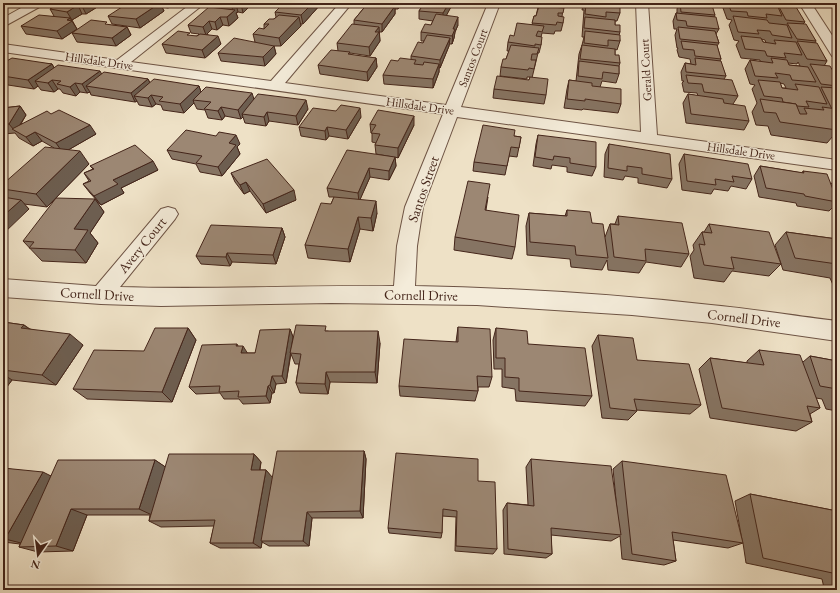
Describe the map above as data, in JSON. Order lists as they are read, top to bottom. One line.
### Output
{"streets":{"street":["Santos Court","Hillsdale Drive","Gerald Court","Santos Street","Avery Court","Cornell Drive"]},"crossings":[["Santos Court","Hillsdale Drive"],["Santos Court","Santos Street"],["Hillsdale Drive","Gerald Court"],["Hillsdale Drive","Santos Street"],["Santos Street","Cornell Drive"],["Avery Court","Cornell Drive"]],"north":"bottom"}
